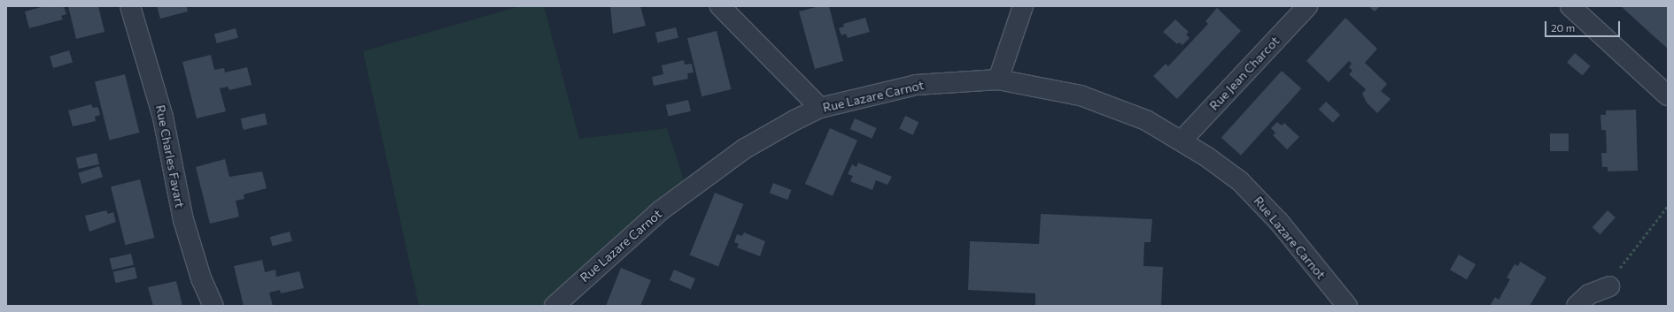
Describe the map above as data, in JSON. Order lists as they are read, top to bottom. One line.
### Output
{"streets":{"street":["Rue Jean Charcot","Rue Lazare Carnot","Rue Charles Favart"]},"crossings":[["Rue Jean Charcot","Rue Lazare Carnot"]],"scale_bar":"20 m"}
